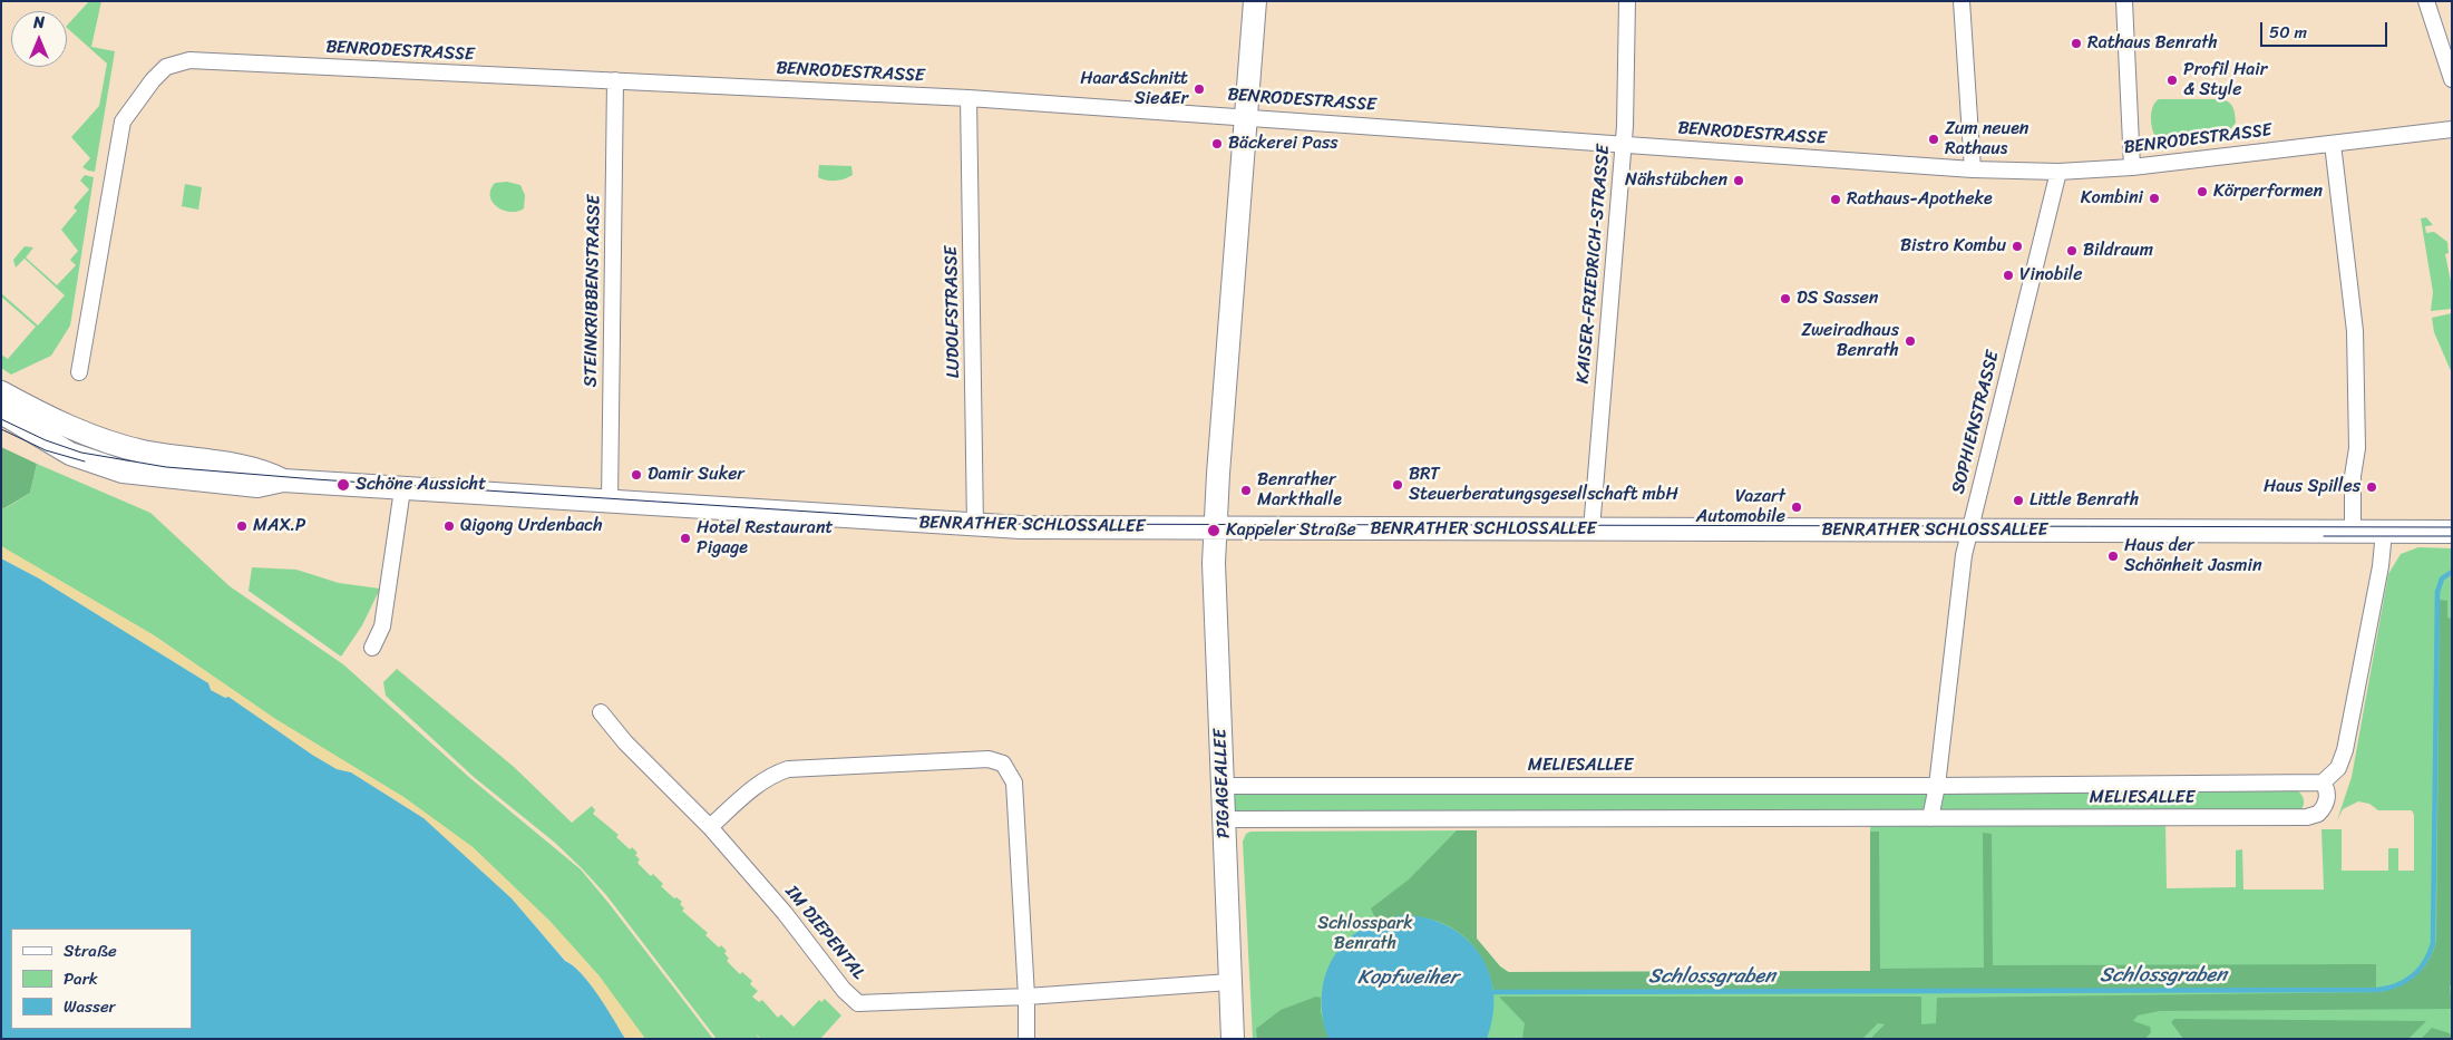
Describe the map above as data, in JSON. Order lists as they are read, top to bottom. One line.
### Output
{"streets":{"main road":["BENRATHER SCHLOSSALLEE","PIGAGEALLEE"],"street":["BENRODESTRASSE","KAISER-FRIEDRICH-STRASSE","STEINKRIBBENSTRASSE","LUDOLFSTRASSE","SOPHIENSTRASSE","MELIESALLEE","IM DIEPENTAL"]},"crossings":[["BENRODESTRASSE","KAISER-FRIEDRICH-STRASSE"],["BENRODESTRASSE","STEINKRIBBENSTRASSE"],["BENRODESTRASSE","LUDOLFSTRASSE"],["BENRODESTRASSE","SOPHIENSTRASSE"],["KAISER-FRIEDRICH-STRASSE","BENRATHER SCHLOSSALLEE"],["STEINKRIBBENSTRASSE","BENRATHER SCHLOSSALLEE"],["LUDOLFSTRASSE","BENRATHER SCHLOSSALLEE"],["SOPHIENSTRASSE","BENRATHER SCHLOSSALLEE"],["SOPHIENSTRASSE","MELIESALLEE"],["BENRATHER SCHLOSSALLEE","PIGAGEALLEE"],["MELIESALLEE","PIGAGEALLEE"],["PIGAGEALLEE","IM DIEPENTAL"]],"water":["Schlossgraben","Kopfweiher"],"parks":["Schlosspark Benrath"],"places":["Rathaus Benrath","Profil Hair & Style","Haar&Schnitt Sie&Er","Zum neuen Rathaus","Bäckerei Pass","Nähstübchen","Körperformen","Kombini","Rathaus-Apotheke","Bistro Kombu","Bildraum","Vinobile","DS Sassen","Zweiradhaus Benrath","Damir Suker","Schöne Aussicht","BRT Steuerberatungsgesellschaft mbH","Haus Spilles","Benrather Markthalle","Little Benrath","Vazart Automobile","MAX.P","Qigong Urdenbach","Kappeler Straße","Hotel Restaurant Pigage","Haus der Schönheit Jasmin"],"legend":["Straße","Park","Wasser"],"scale_bar":"50 m","north":"top"}
